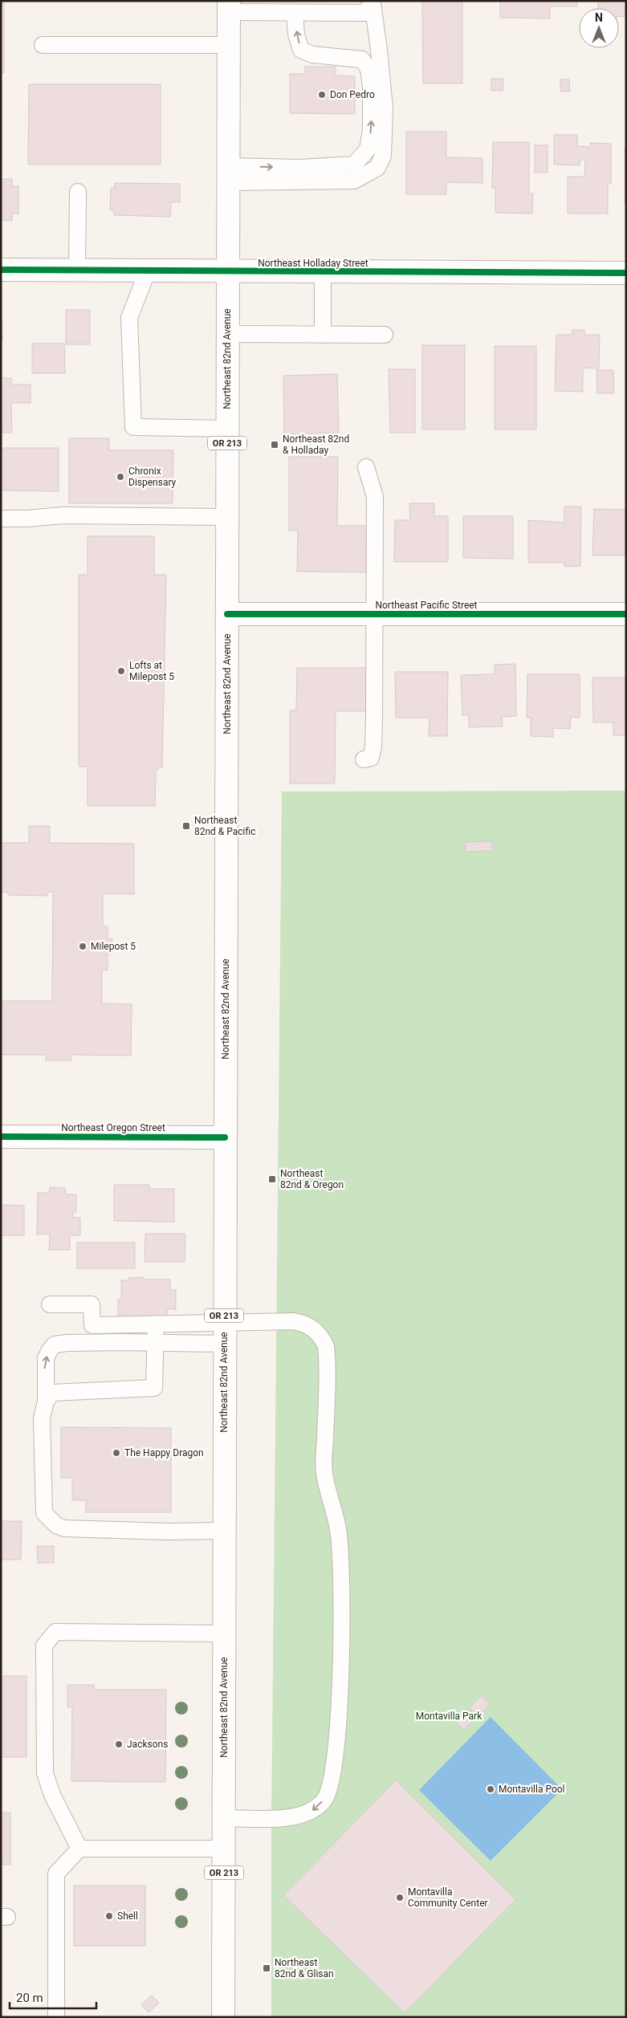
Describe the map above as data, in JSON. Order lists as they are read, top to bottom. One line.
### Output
{"streets":{"main road":["Northeast Holladay Street","Northeast 82nd Avenue","OR 213","Northeast Pacific Street","Northeast Oregon Street"]},"crossings":[["Northeast Holladay Street","Northeast 82nd Avenue"],["Northeast 82nd Avenue","Northeast Pacific Street"],["Northeast 82nd Avenue","Northeast Oregon Street"]],"parks":["Montavilla Park"],"places":{"other":["Don Pedro","Chronix Dispensary","Lofts at Milepost 5","Milepost 5","The Happy Dragon","Jacksons","Montavilla Pool","Montavilla Community Center","Shell"],"transit":["Northeast 82nd & Holladay","Northeast 82nd & Pacific","Northeast 82nd & Oregon","Northeast 82nd & Glisan"]},"scale_bar":"20 m","north":"top"}
